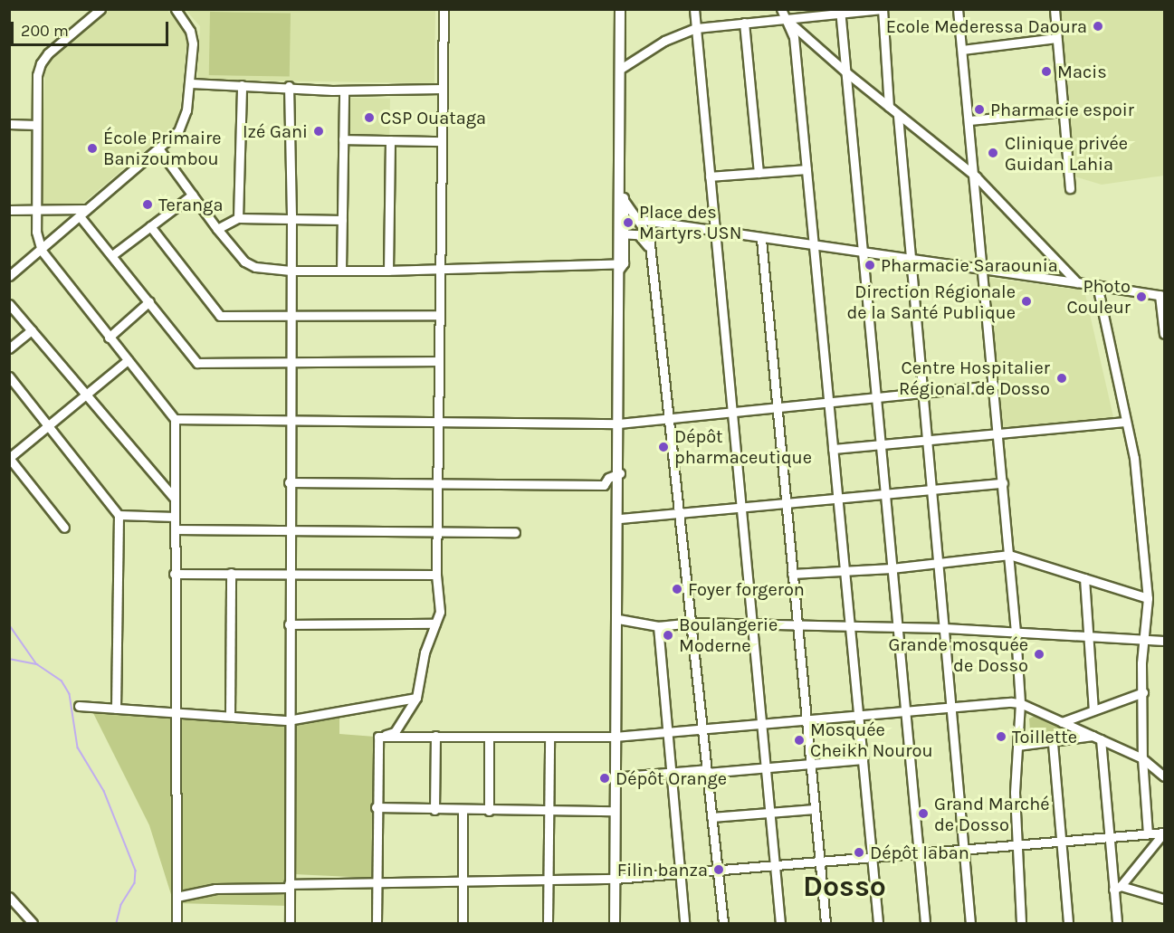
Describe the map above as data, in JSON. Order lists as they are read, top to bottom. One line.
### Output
{"districts":["Dosso"],"places":["Ecole Mederessa Daoura","Macis","Pharmacie espoir","CSP Ouataga","Izé Gani","École Primaire Banizoumbou","Clinique privée Guidan Lahia","Teranga","Place des Martyrs USN","Pharmacie Saraounia","Photo Couleur","Direction Régionale de la Santé Publique","Centre Hospitalier Régional de Dosso","Dépôt pharmaceutique","Foyer forgeron","Boulangerie Moderne","Grande mosquée de Dosso","Toillette","Mosquée Cheikh Nourou","Dépôt Orange","Grand Marché de Dosso","Dépôt laban","Filin banza"],"scale_bar":"200 m"}
